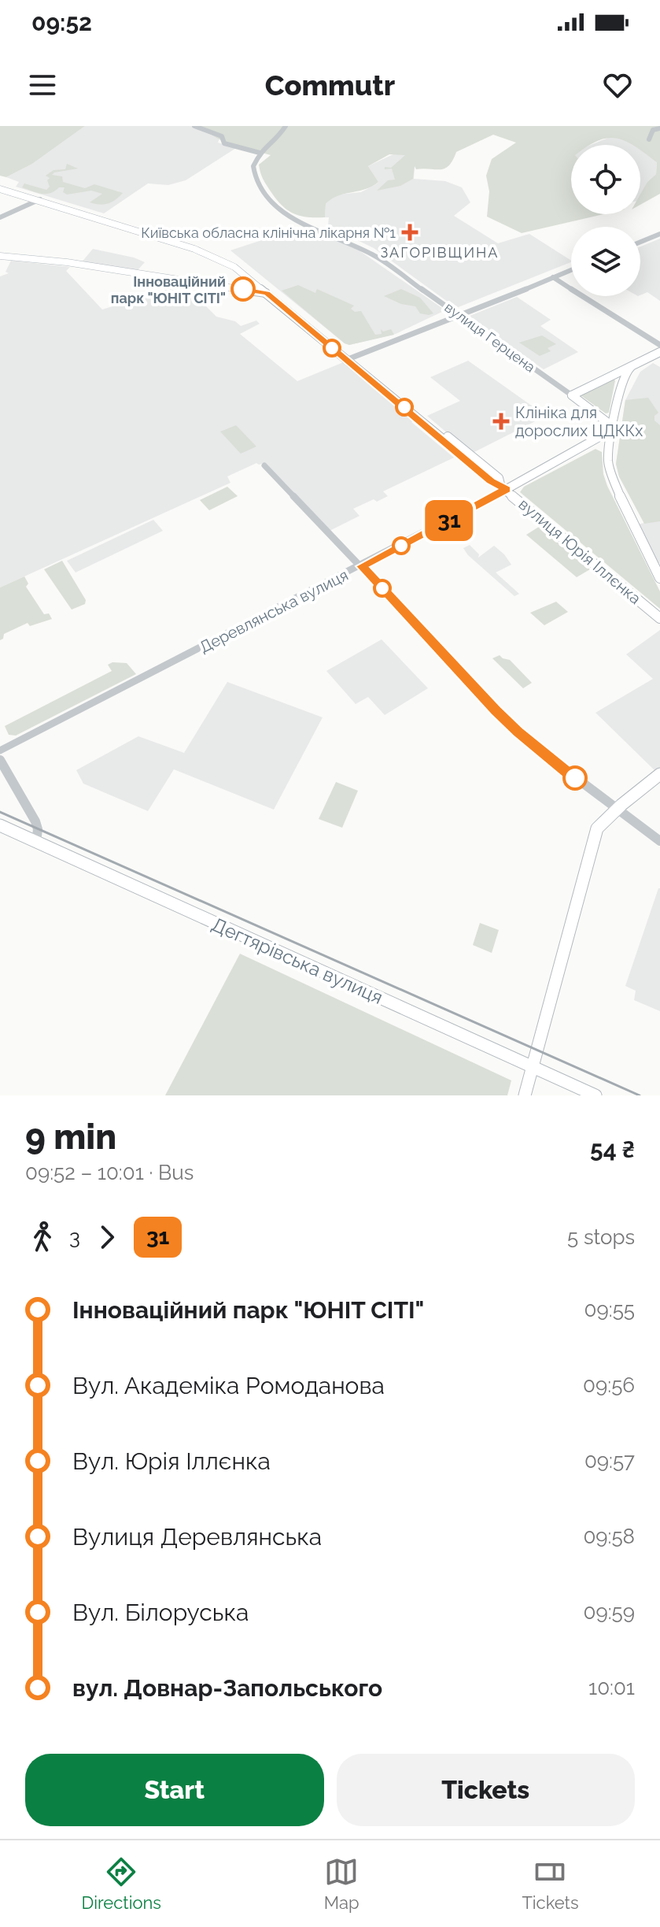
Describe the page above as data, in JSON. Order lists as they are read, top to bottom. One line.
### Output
{"streets":{"main road":["вулиця Герцена","вулиця Юрія Іллєнка","Деревлянська вулиця","Дегтярівська вулиця"]},"crossings":[["вулиця Герцена","Деревлянська вулиця"],["вулиця Юрія Іллєнка","Деревлянська вулиця"]],"districts":["ЗАГОРІВЩИНА"],"places":{"health":["Київська обласна клінічна лікарня №1","Клініка для дорослих ЦДККх"],"other":["Інноваційний парк \"ЮНІТ СІТІ\""]},"lines":["bus line 31"],"page":{"status":"09:52","header":"Commutr","on_map":"31","heading":["9 min","09:52 – 10:01 · Bus","54 ₴"],"legs":["3","31","5 stops"],"list":[{"name":"Інноваційний парк \"ЮНІТ СІТІ\"","value":"09:55"},{"name":"Вул. Академіка Ромоданова","value":"09:56"},{"name":"Вул. Юрія Іллєнка","value":"09:57"},{"name":"Вулиця Деревлянська","value":"09:58"},{"name":"Вул. Білоруська","value":"09:59"},{"name":"вул. Довнар-Запольського","value":"10:01"}],"buttons":["Start","Tickets"],"tabs":["Directions","Map","Tickets"]}}
